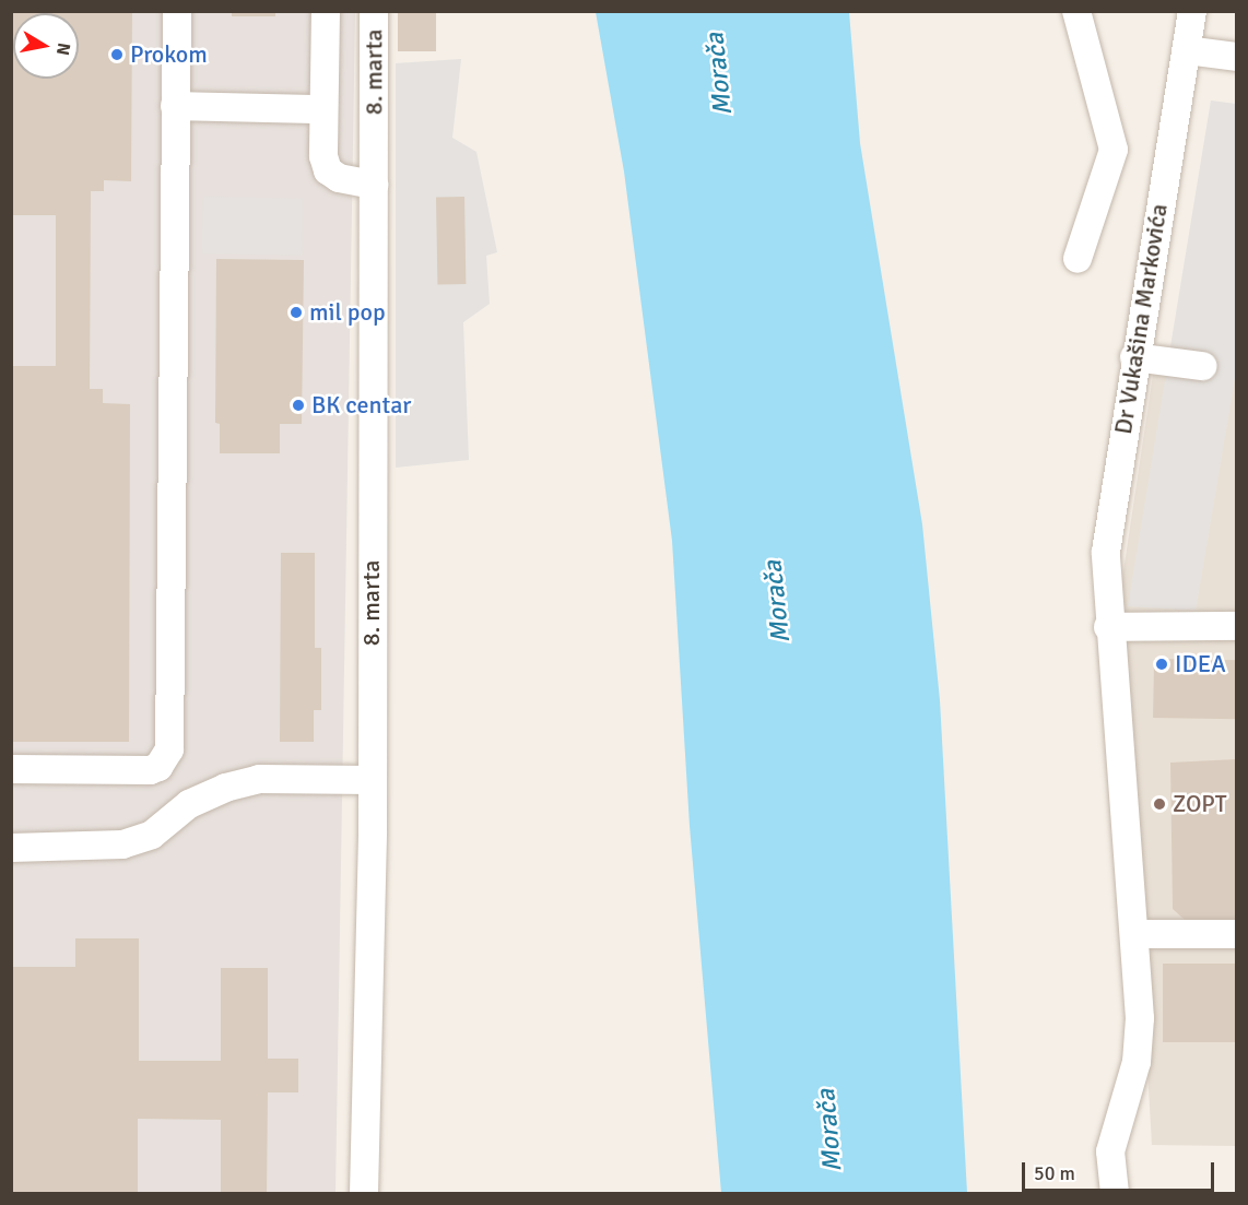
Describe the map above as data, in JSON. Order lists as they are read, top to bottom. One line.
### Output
{"streets":{"street":["8. marta","Dr Vukašina Markovića"]},"water":["Morača"],"places":["Prokom","mil pop","BK centar","IDEA","ZOPT"],"scale_bar":"50 m","north":"right"}
